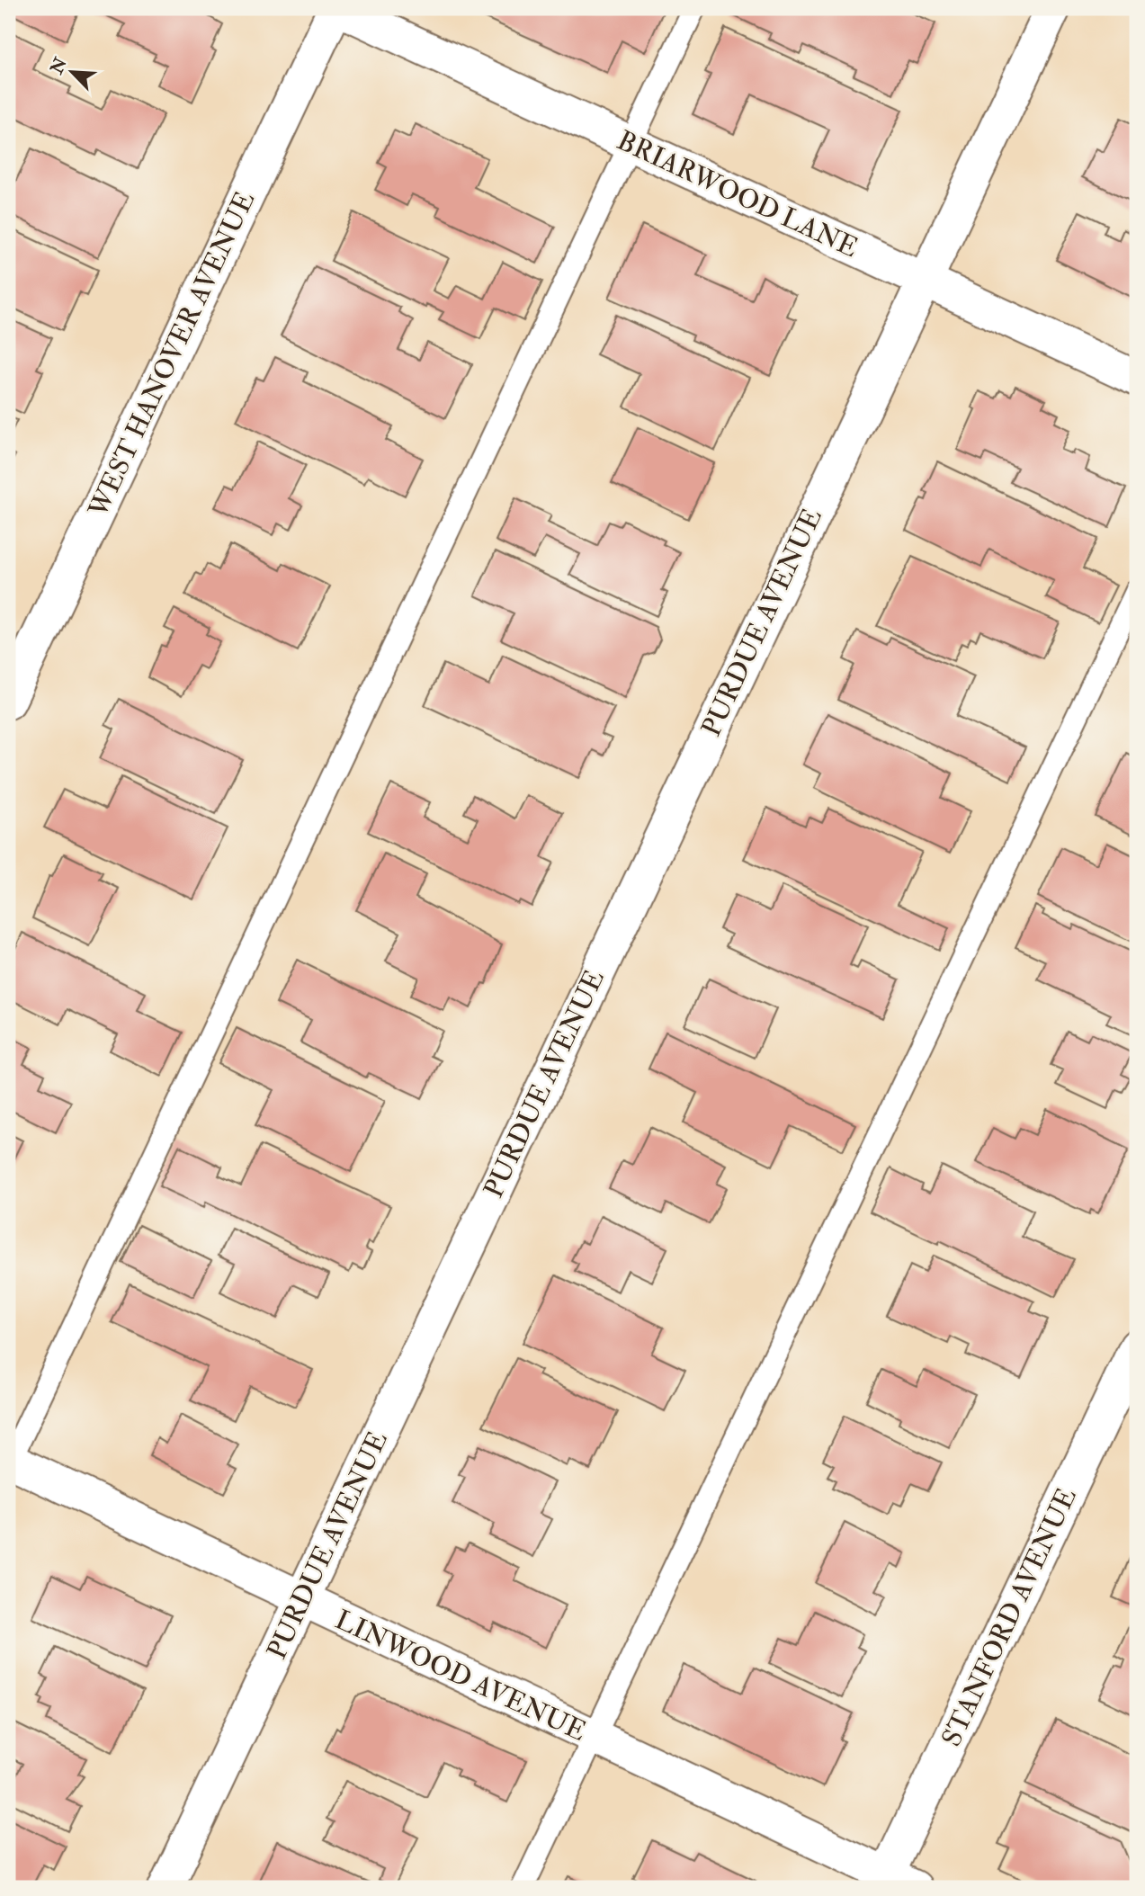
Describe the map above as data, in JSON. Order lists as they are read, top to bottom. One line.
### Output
{"streets":{"street":["BRIARWOOD LANE","WEST HANOVER AVENUE","PURDUE AVENUE","STANFORD AVENUE","LINWOOD AVENUE"]},"crossings":[["BRIARWOOD LANE","WEST HANOVER AVENUE"],["BRIARWOOD LANE","PURDUE AVENUE"],["PURDUE AVENUE","LINWOOD AVENUE"],["STANFORD AVENUE","LINWOOD AVENUE"]],"north":"top left"}
